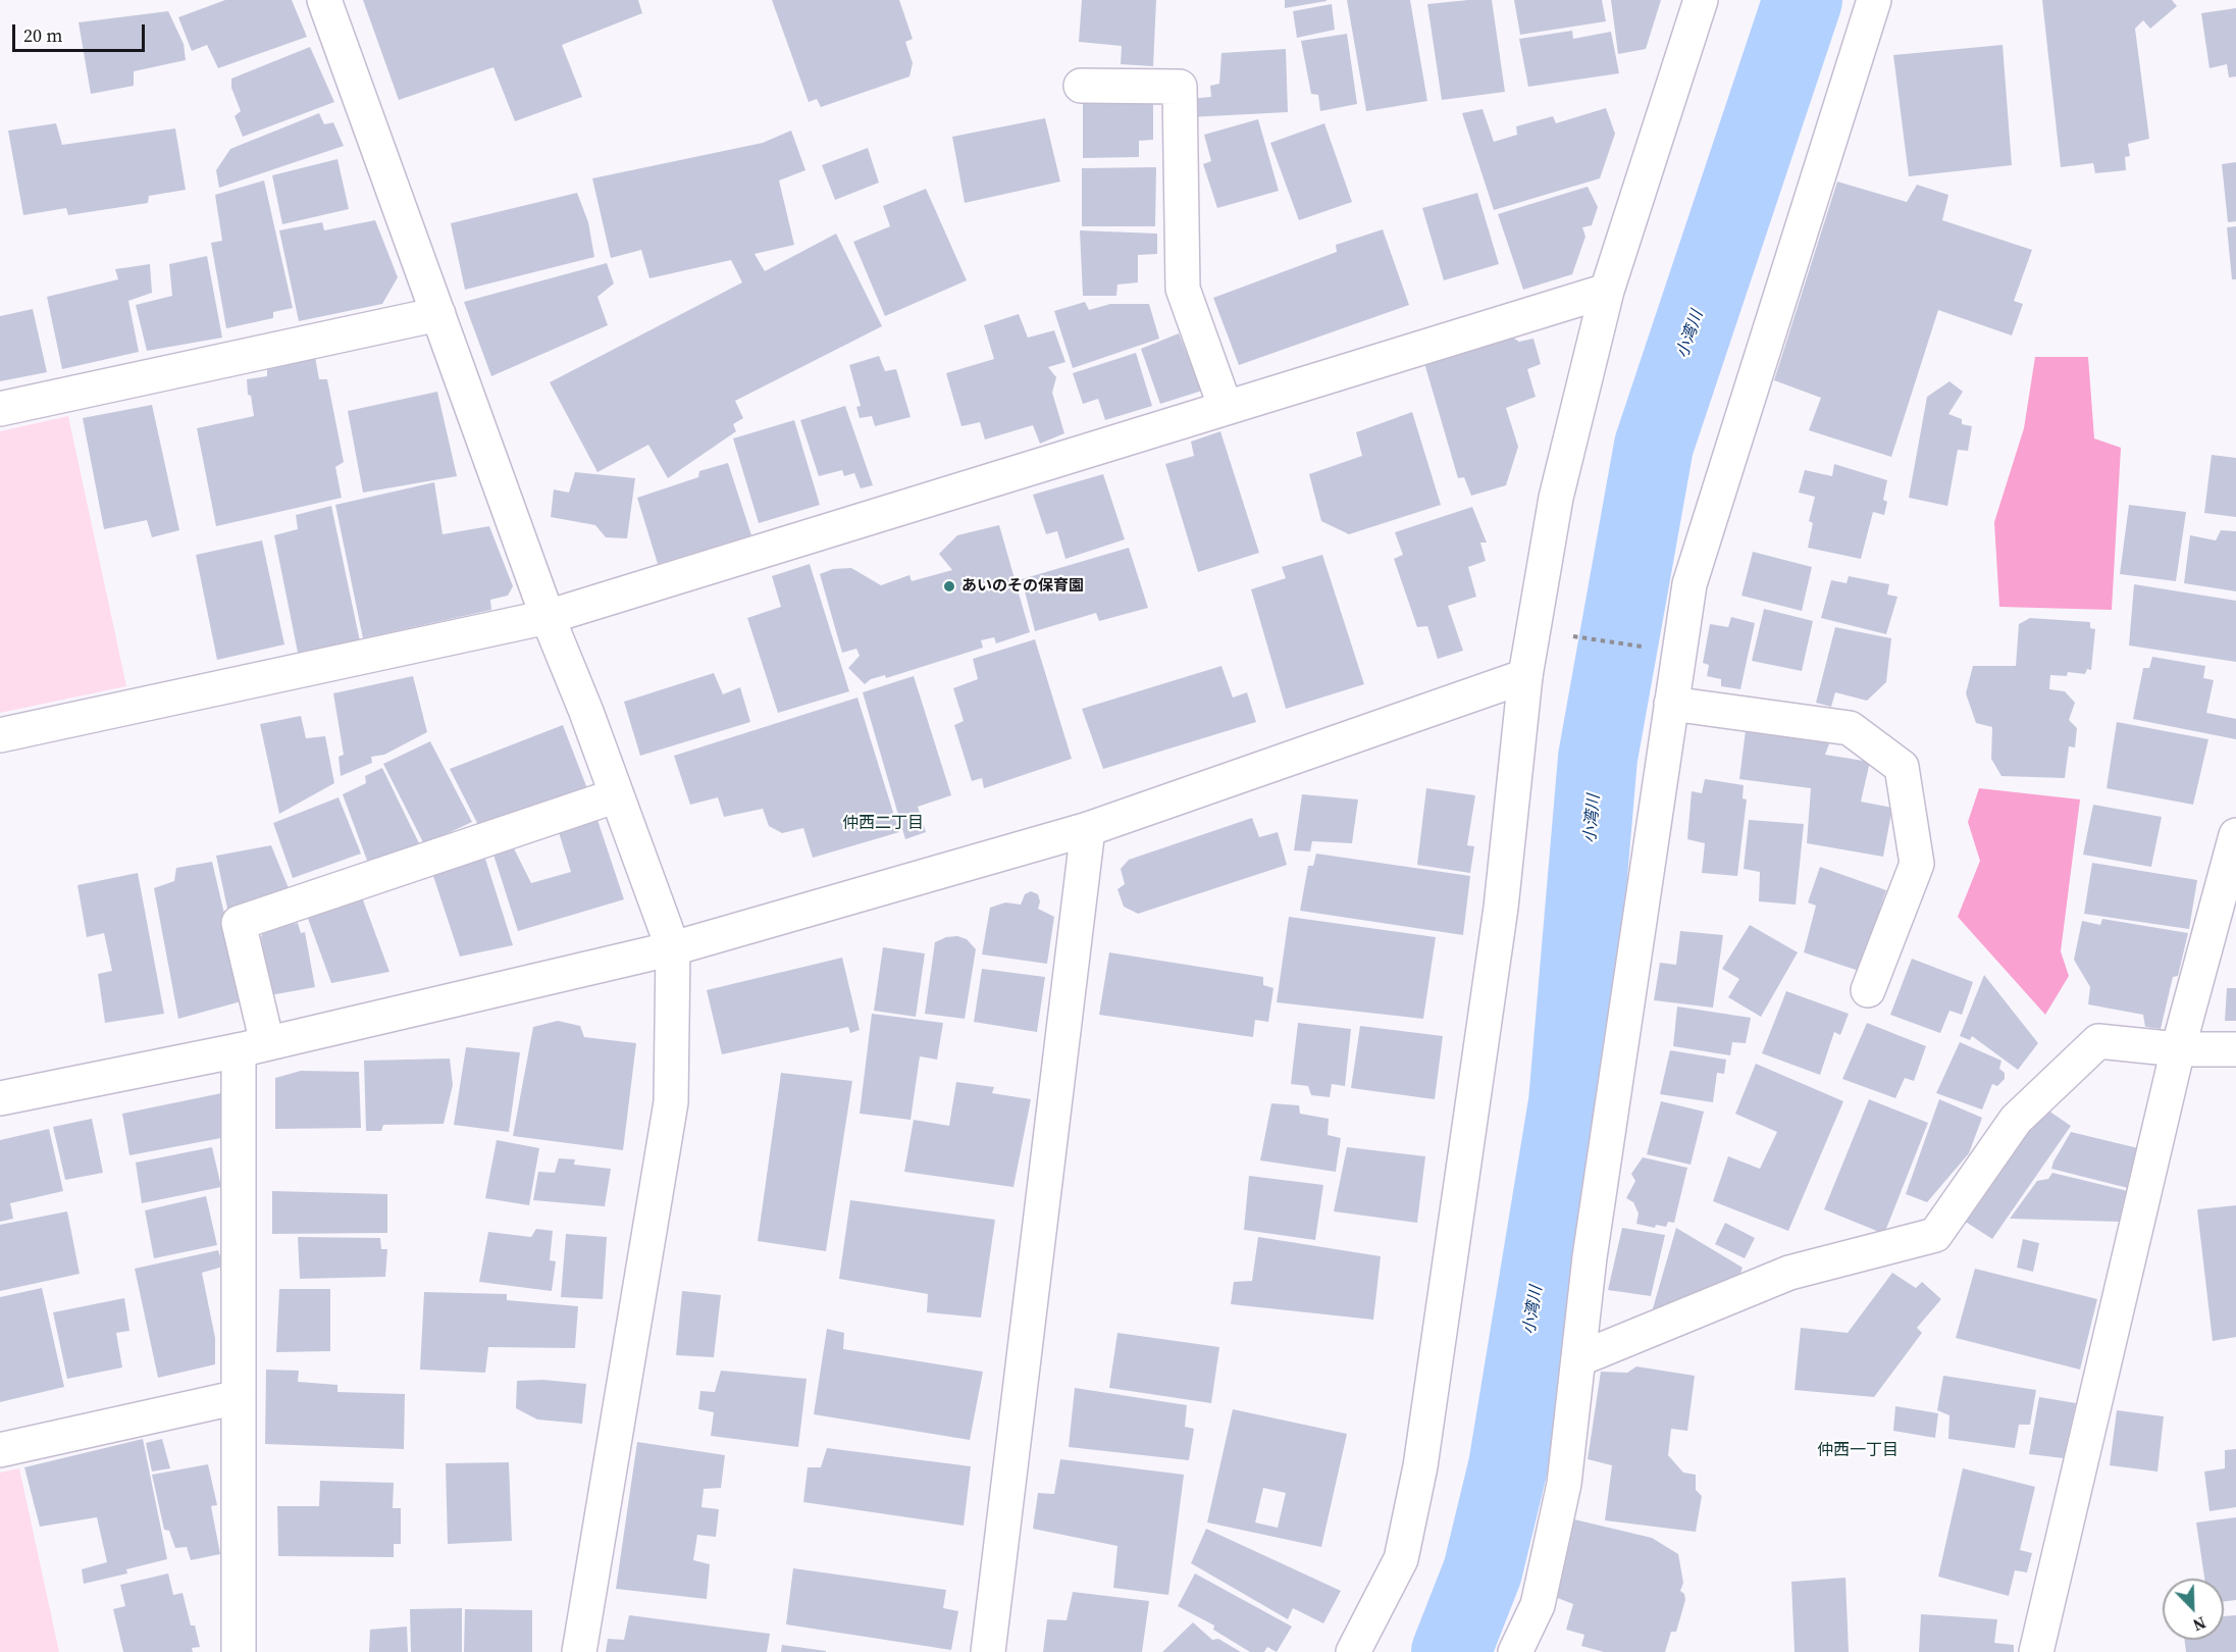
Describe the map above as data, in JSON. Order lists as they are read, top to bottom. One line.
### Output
{"districts":["仲西二丁目","仲西一丁目"],"water":["小湾川"],"places":["あいのその保育園"],"scale_bar":"20 m","north":"bottom right"}
